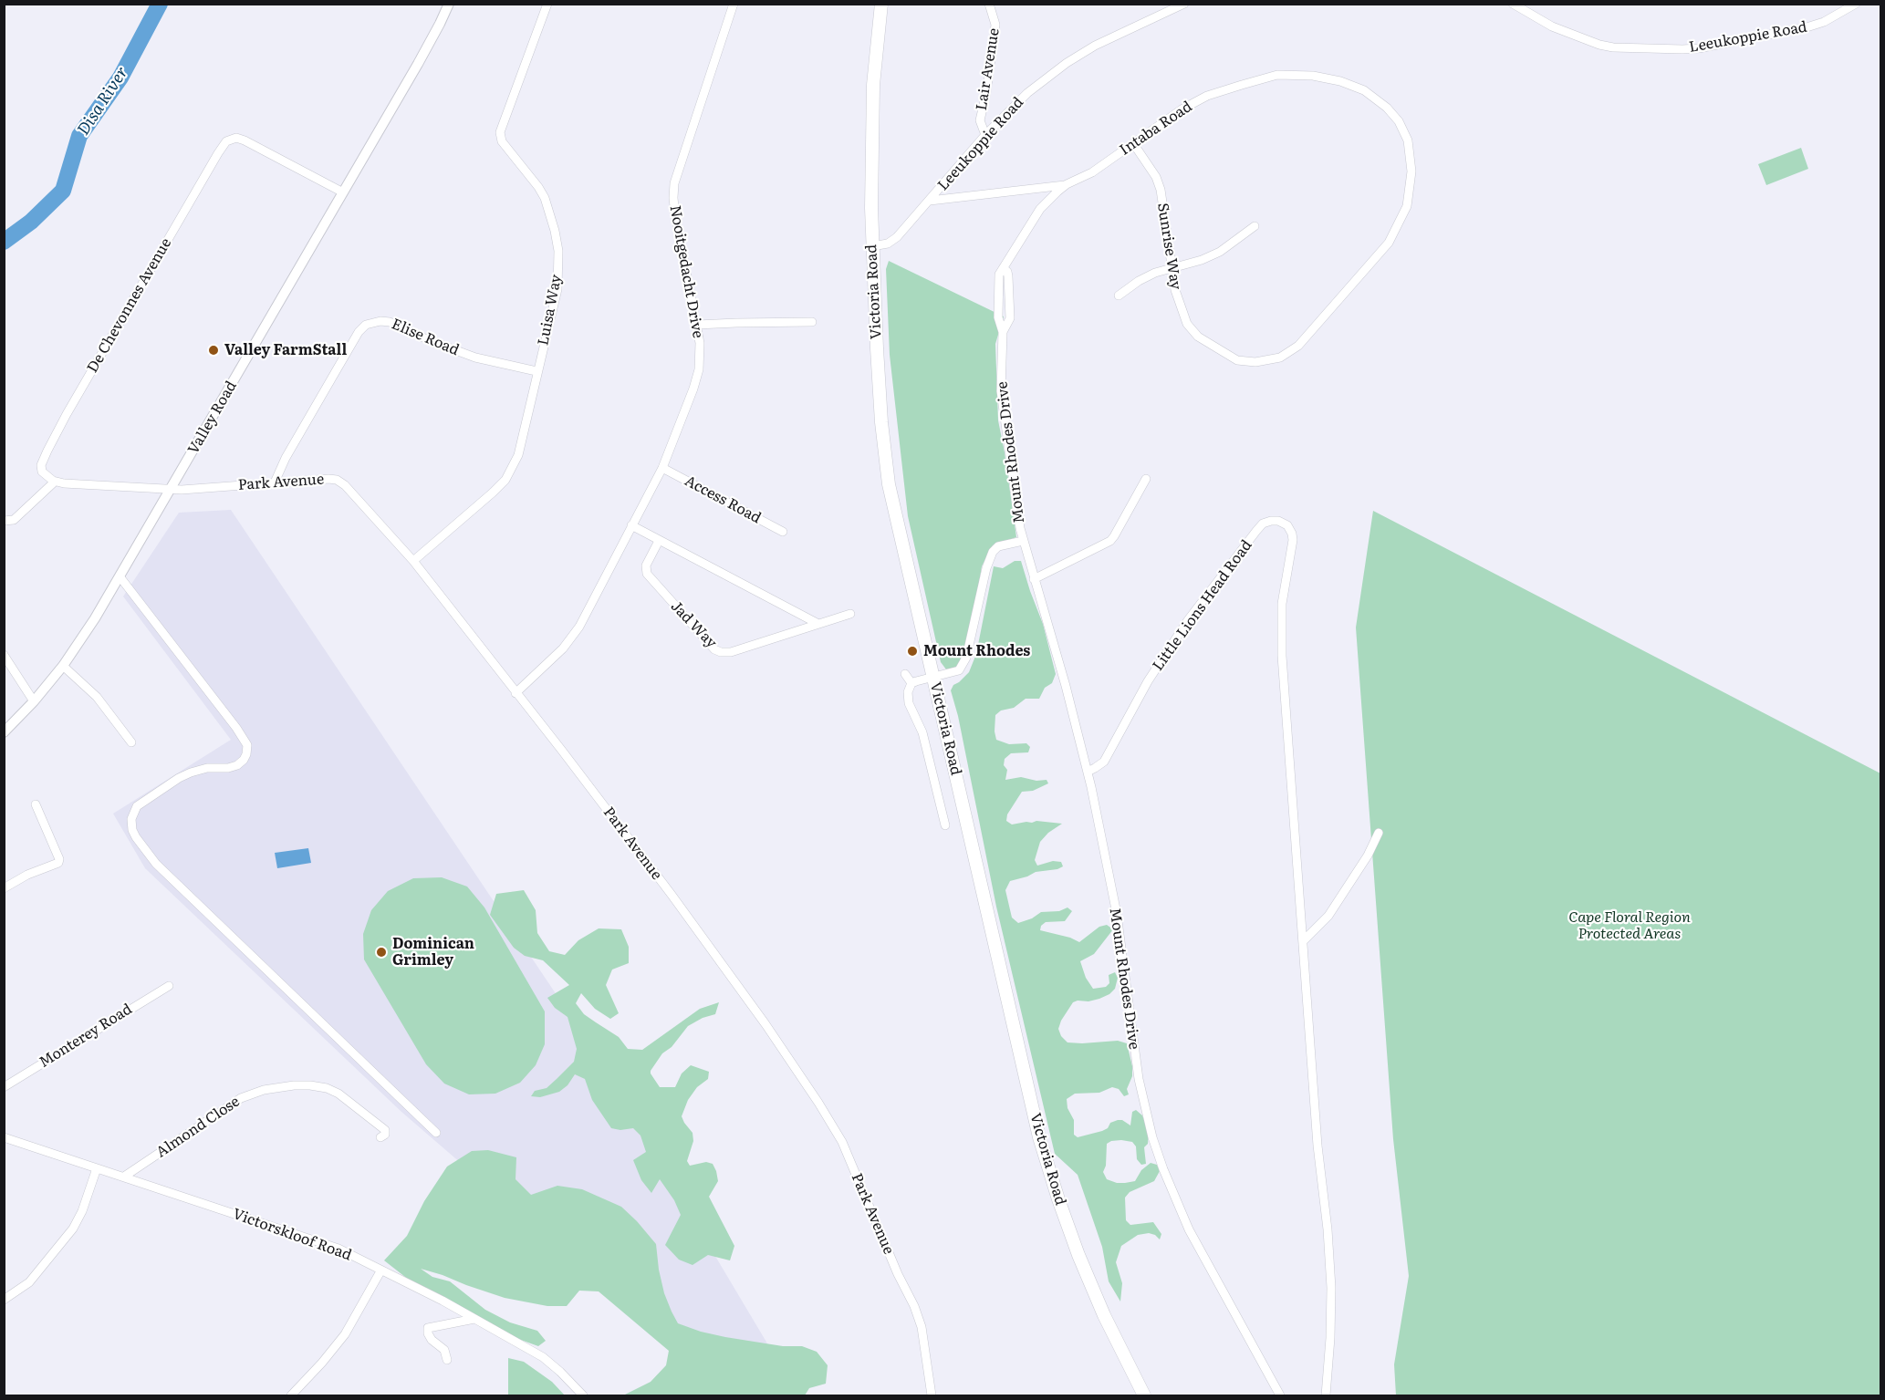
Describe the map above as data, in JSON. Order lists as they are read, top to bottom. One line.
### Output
{"streets":{"main road":["Victoria Road"],"street":["Leeukoppie Road","Lair Avenue","Intaba Road","Sunrise Way","Nooitgedacht Drive","De Chevonnes Avenue","Luisa Way","Elise Road","Valley Road","Mount Rhodes Drive","Park Avenue","Access Road","Little Lions Head Road","Jad Way","Monterey Road","Almond Close","Victorskloof Road"]},"crossings":[["Leeukoppie Road","Lair Avenue"],["Leeukoppie Road","Intaba Road"],["Leeukoppie Road","Victoria Road"],["Intaba Road","Sunrise Way"],["Intaba Road","Mount Rhodes Drive"],["Nooitgedacht Drive","Park Avenue"],["Nooitgedacht Drive","Access Road"],["Victoria Road","Mount Rhodes Drive"],["De Chevonnes Avenue","Valley Road"],["Luisa Way","Elise Road"],["Luisa Way","Park Avenue"],["Elise Road","Park Avenue"],["Valley Road","Park Avenue"],["Mount Rhodes Drive","Little Lions Head Road"],["Almond Close","Victorskloof Road"]],"water":["Disa River"],"parks":["Cape Floral Region Protected Areas"],"places":["Valley FarmStall","Mount Rhodes","Dominican Grimley"]}
